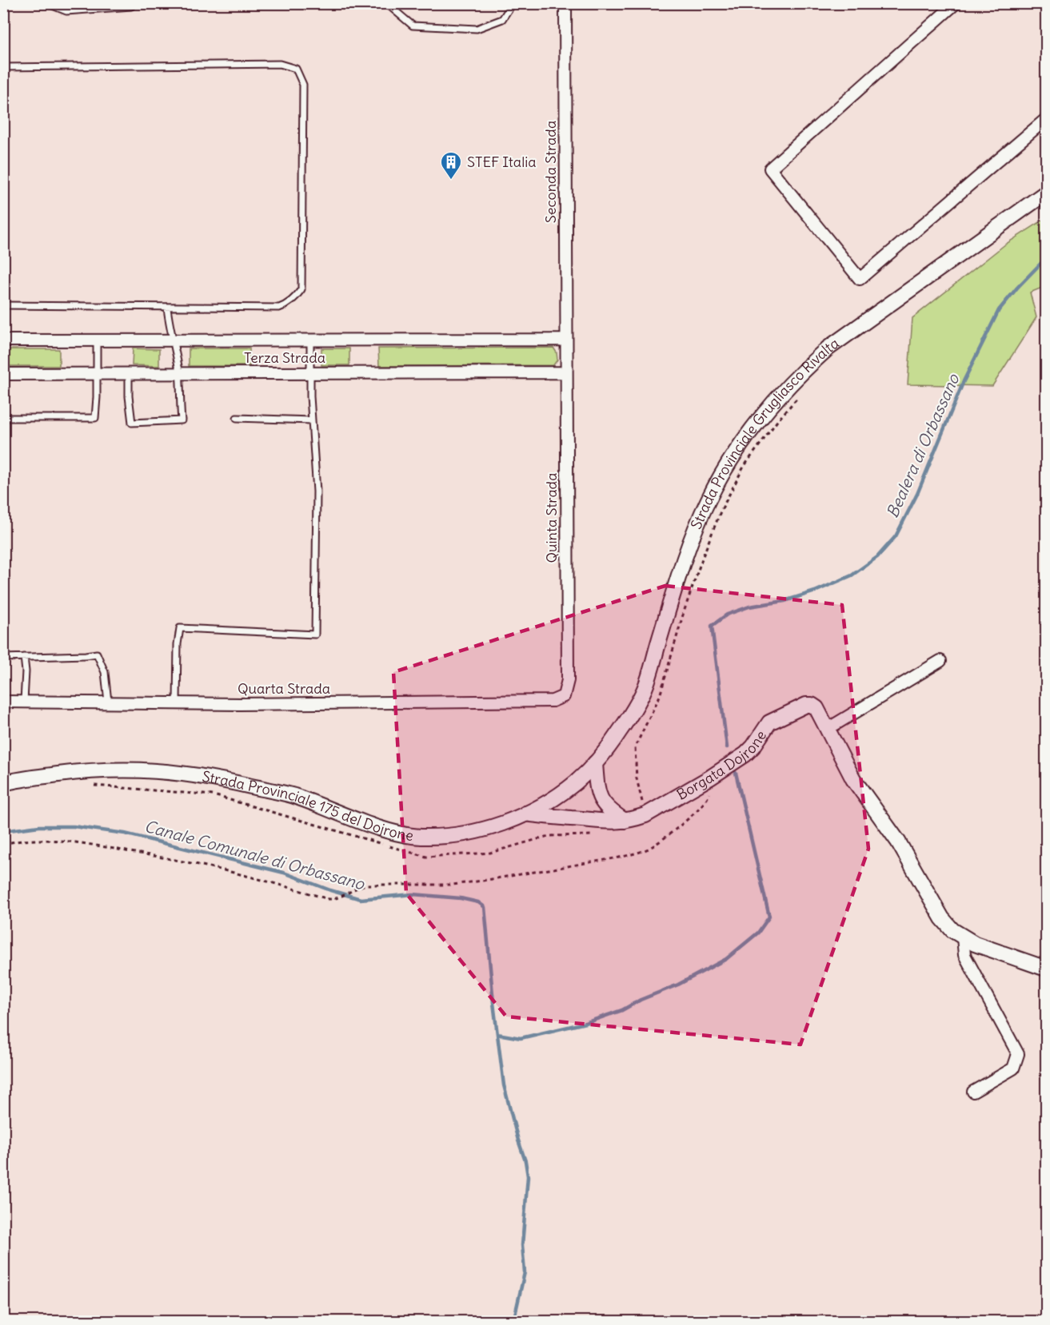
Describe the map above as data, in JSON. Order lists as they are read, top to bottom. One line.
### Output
{"streets":{"street":["Seconda Strada","Terza Strada","Strada Provinciale Grugliasco Rivalta","Quinta Strada","Quarta Strada","Borgata Dojrone","Strada Provinciale 175 del Dojrone"]},"crossings":[["Seconda Strada","Terza Strada"],["Seconda Strada","Quinta Strada"],["Terza Strada","Quinta Strada"],["Strada Provinciale Grugliasco Rivalta","Strada Provinciale 175 del Dojrone"],["Quinta Strada","Quarta Strada"],["Borgata Dojrone","Strada Provinciale 175 del Dojrone"]],"water":["Bealera di Orbassano","Canale Comunale di Orbassano"],"places":{"building":["STEF Italia"]}}
